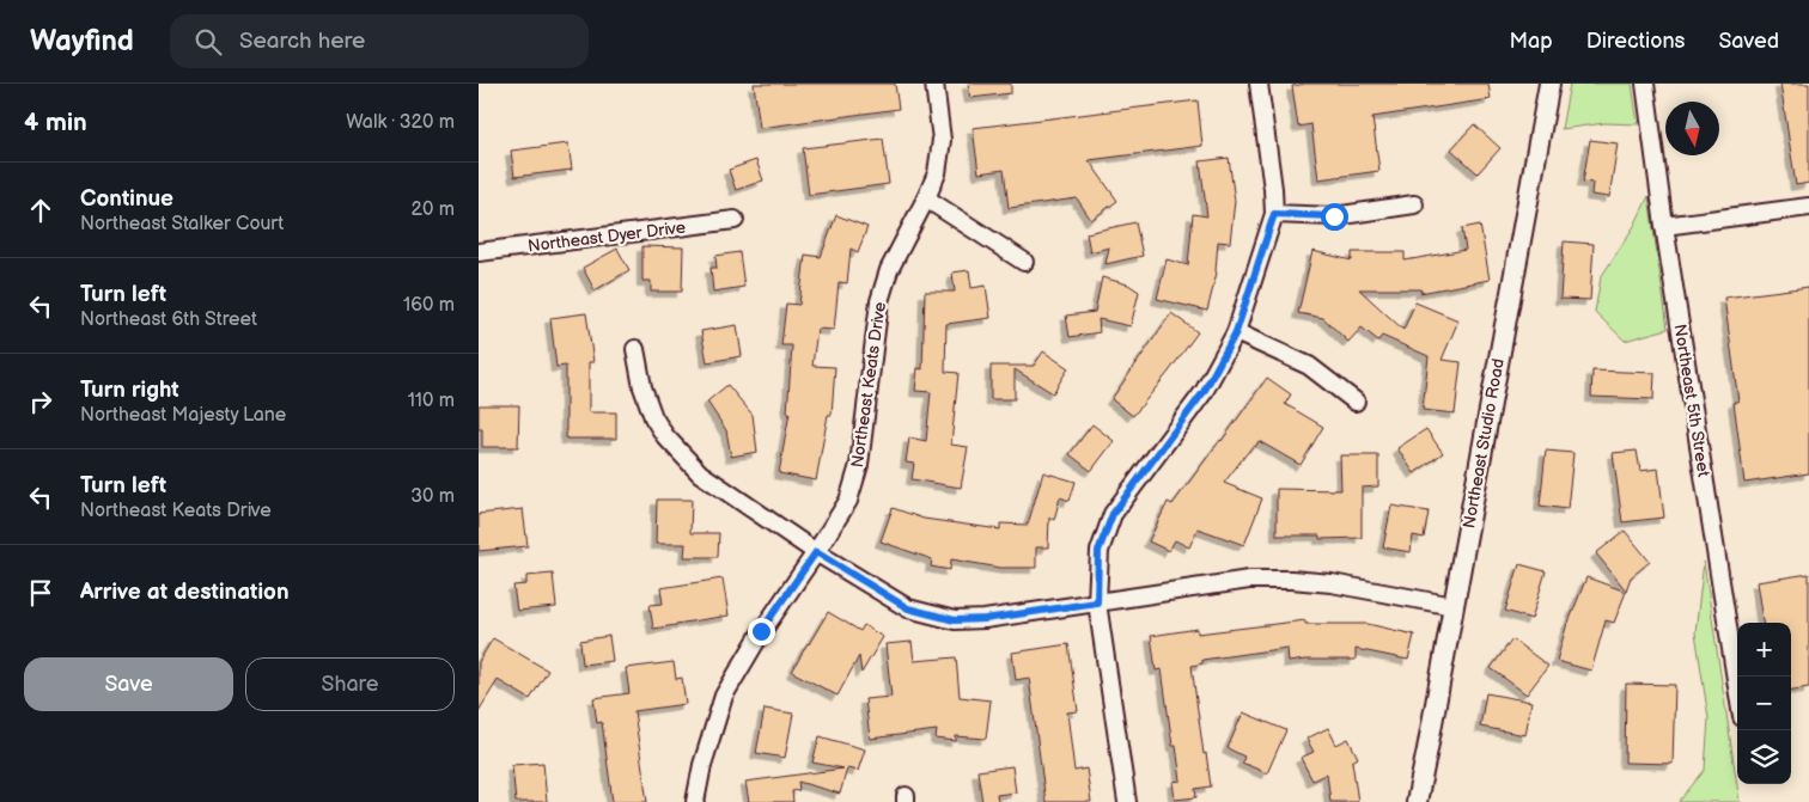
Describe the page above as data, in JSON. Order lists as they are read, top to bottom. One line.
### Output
{"streets":{"street":["Northeast Dyer Drive","Northeast Keats Drive","Northeast 5th Street","Northeast Studio Road"]},"north":"bottom","page":{"header":"Wayfind","search":"Search here","nav":["Map","Directions","Saved"],"heading":["4 min","Walk · 320 m"],"list":[["Continue","Northeast Stalker Court","20 m"],["Turn left","Northeast 6th Street","160 m"],["Turn right","Northeast Majesty Lane","110 m"],["Turn left","Northeast Keats Drive","30 m"],"Arrive at destination"],"map_buttons":["+","−"],"buttons":["Save","Share"]}}
